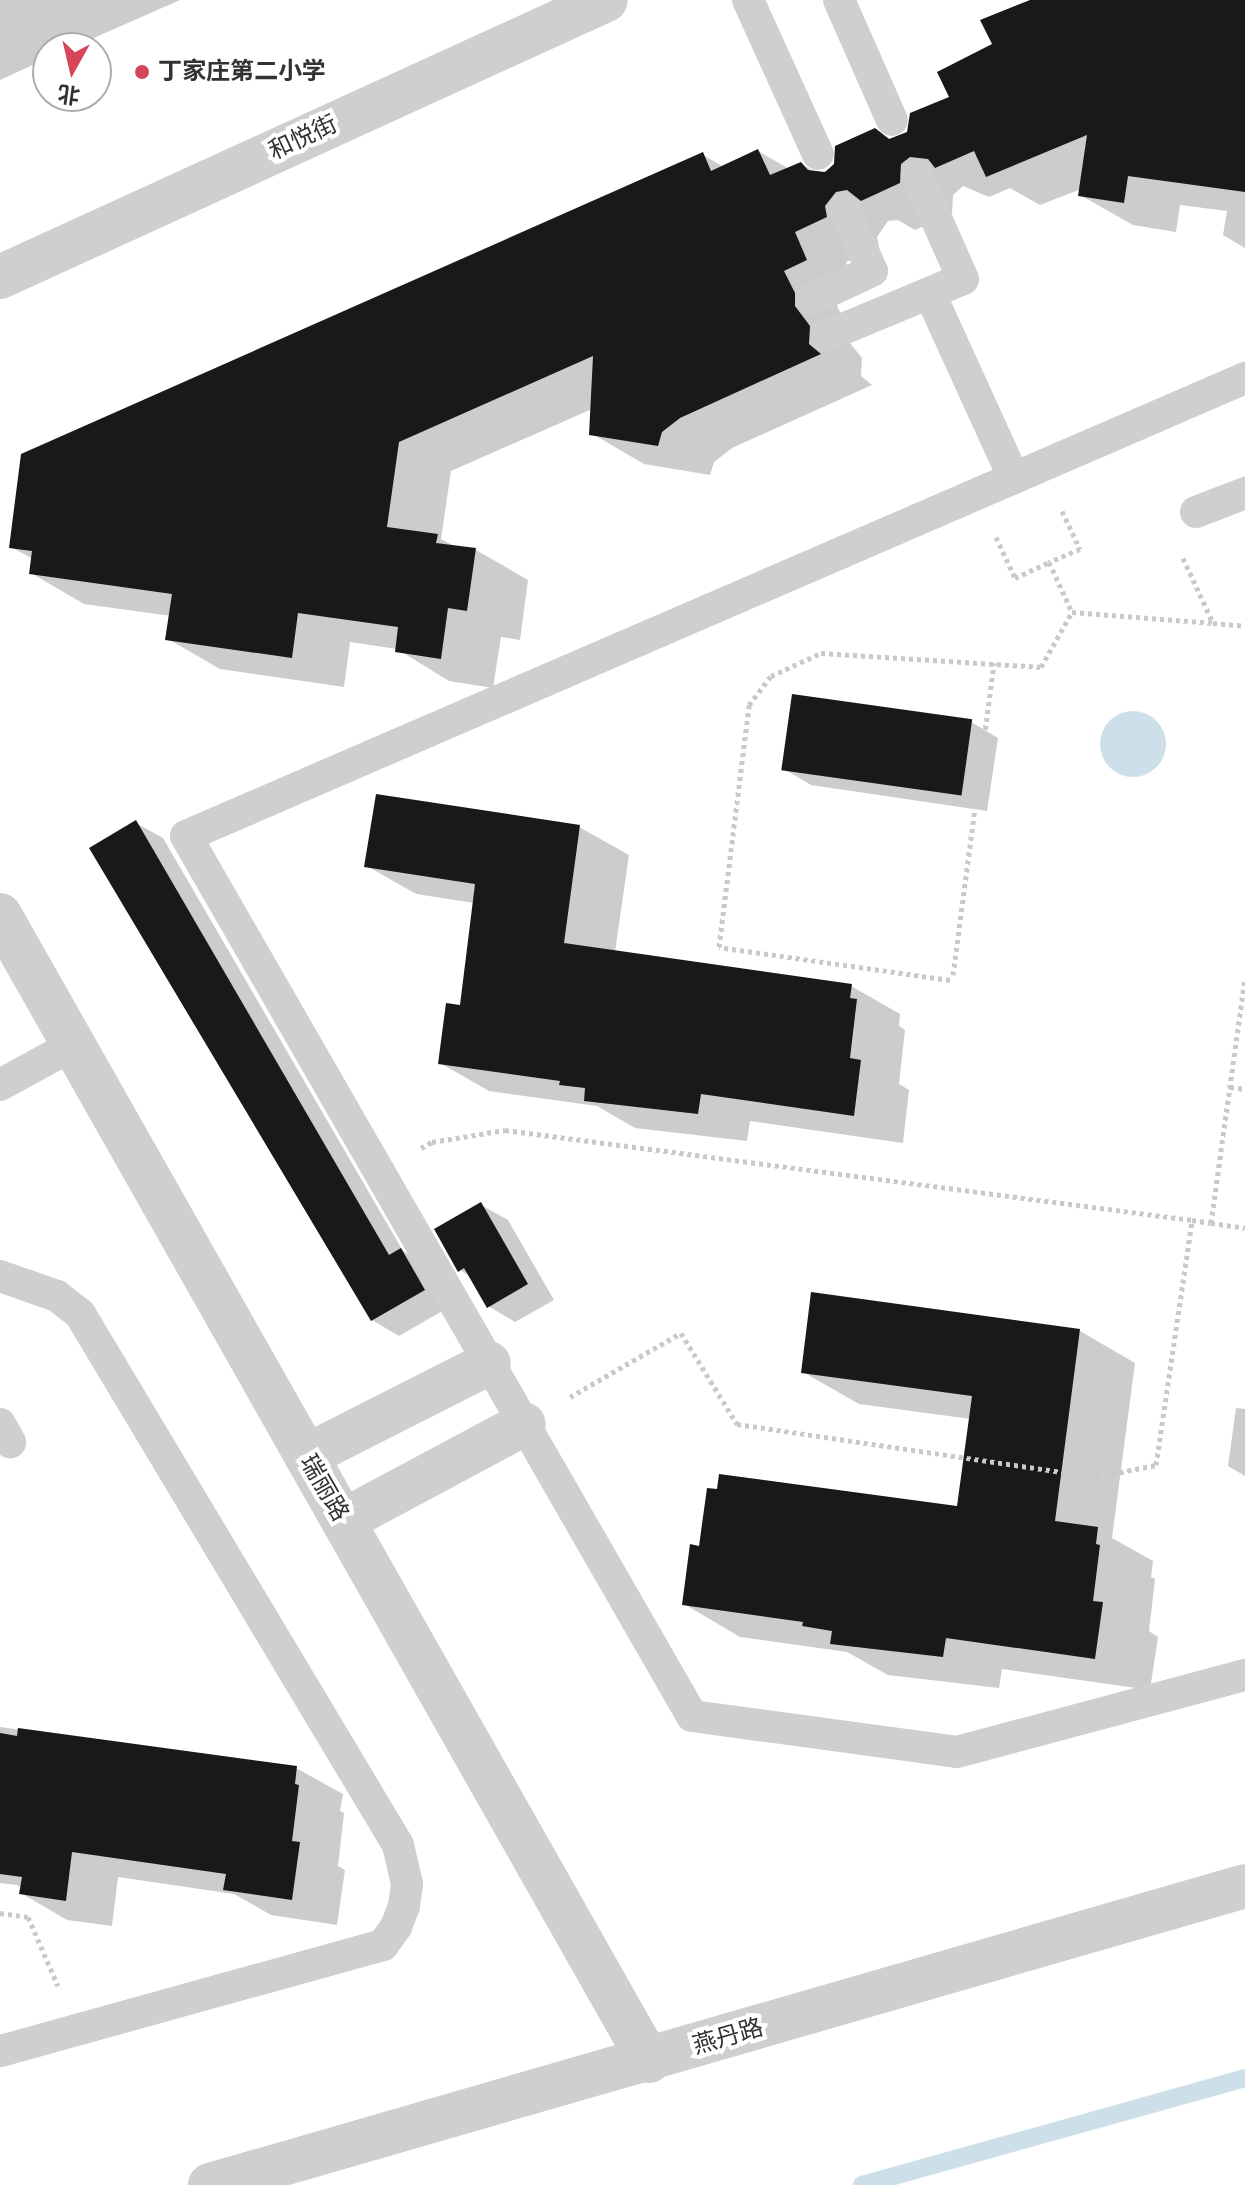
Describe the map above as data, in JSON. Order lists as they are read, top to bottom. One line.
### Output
{"streets":{"street":["和悦街","瑞丽路","燕丹路"]},"crossings":[["瑞丽路","燕丹路"]],"places":["丁家庄第二小学"],"north":"bottom"}
